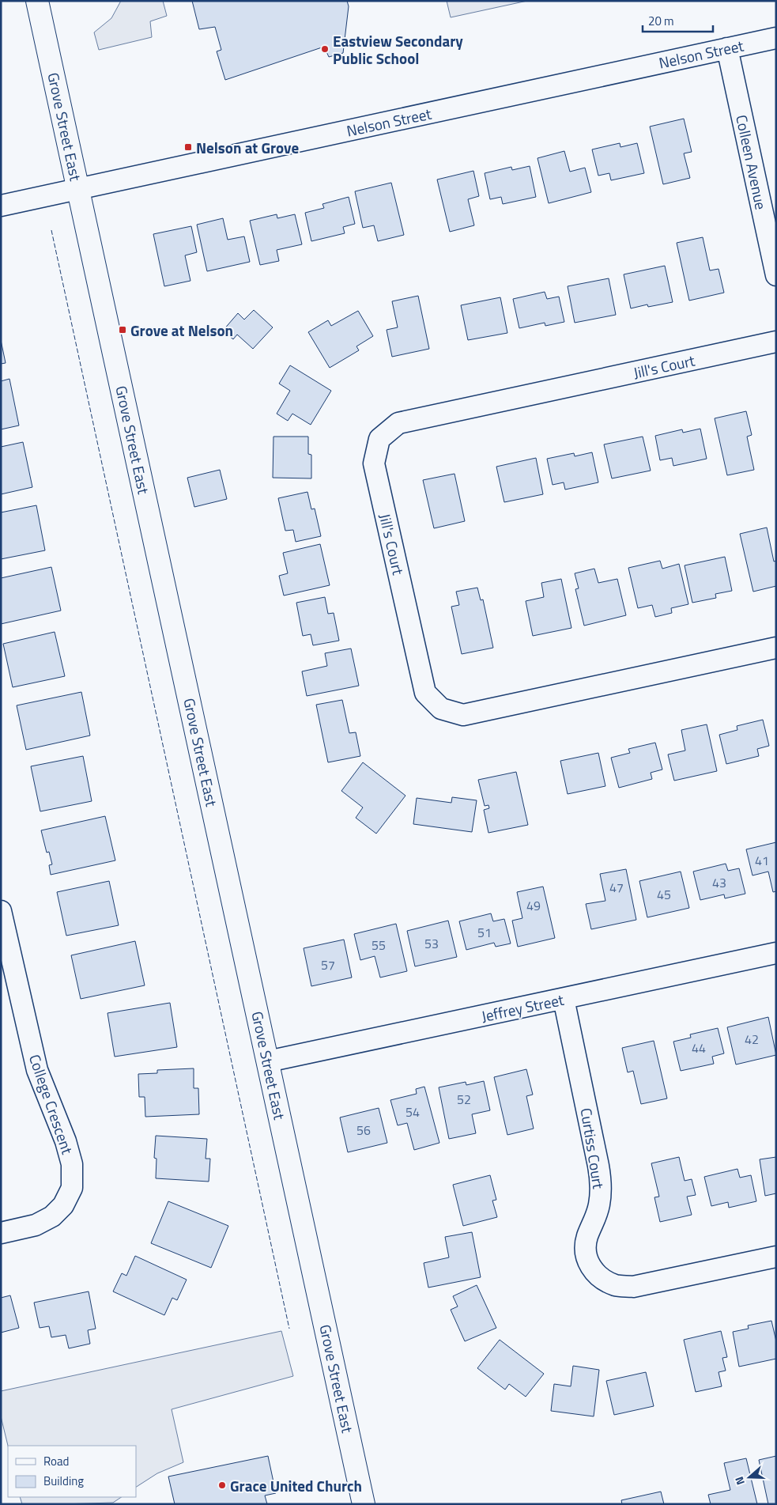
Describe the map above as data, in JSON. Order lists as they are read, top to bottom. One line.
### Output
{"streets":{"street":["Nelson Street","Grove Street East","Colleen Avenue","Jill's Court","Jeffrey Street","College Crescent","Curtiss Court"]},"crossings":[["Nelson Street","Grove Street East"],["Nelson Street","Colleen Avenue"],["Grove Street East","Jeffrey Street"],["Jeffrey Street","Curtiss Court"]],"places":{"other":["Eastview Secondary Public School","Grace United Church"],"transit":["Nelson at Grove","Grove at Nelson"]},"house_numbers":["41","43","47","45","49","51","53","55","57","42","44","52","54","56"],"legend":["Road","Building"],"scale_bar":"20 m","north":"left"}
